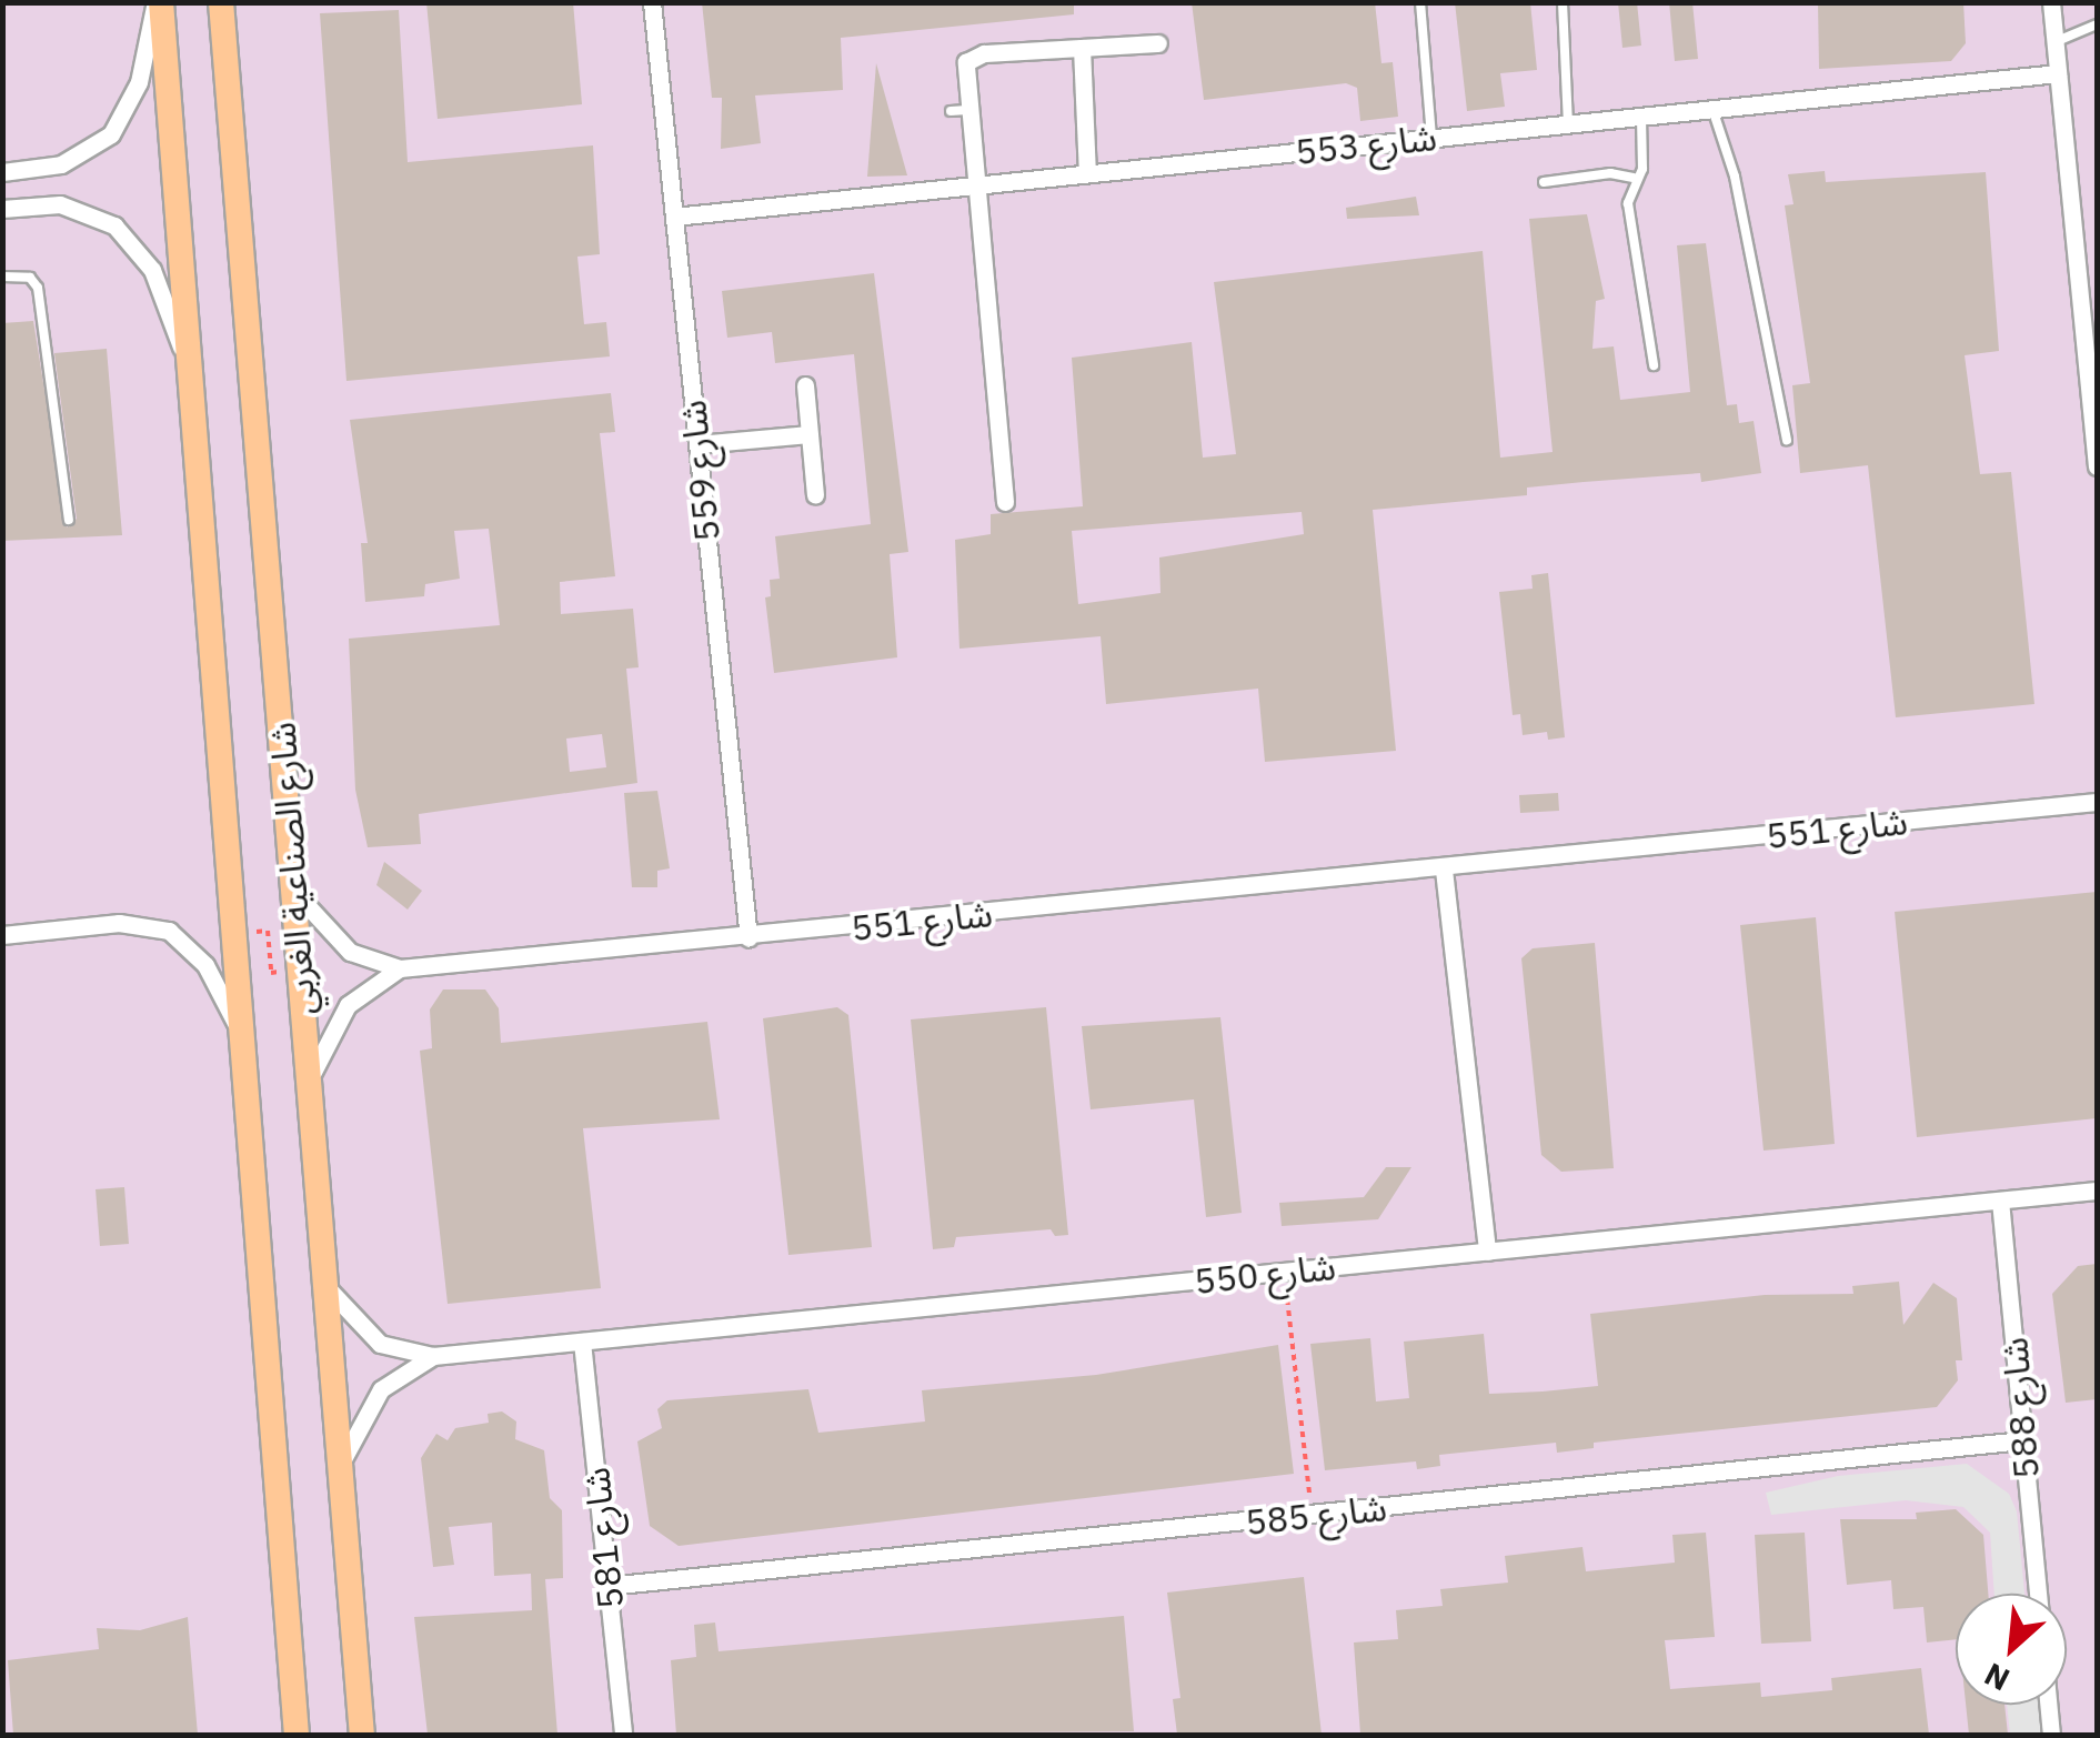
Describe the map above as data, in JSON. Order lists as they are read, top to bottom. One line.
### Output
{"streets":{"main road":["شارع الصناعية الغربي"],"street":["شارع 553","شارع 559","شارع 551","شارع 550","شارع 588","شارع 585","شارع 581"]},"crossings":[["شارع 553","شارع 559"],["شارع 559","شارع 551"],["شارع 551","شارع الصناعية الغربي"],["شارع الصناعية الغربي","شارع 550"],["شارع 550","شارع 588"],["شارع 550","شارع 581"],["شارع 588","شارع 585"],["شارع 585","شارع 581"]],"north":"bottom left"}
